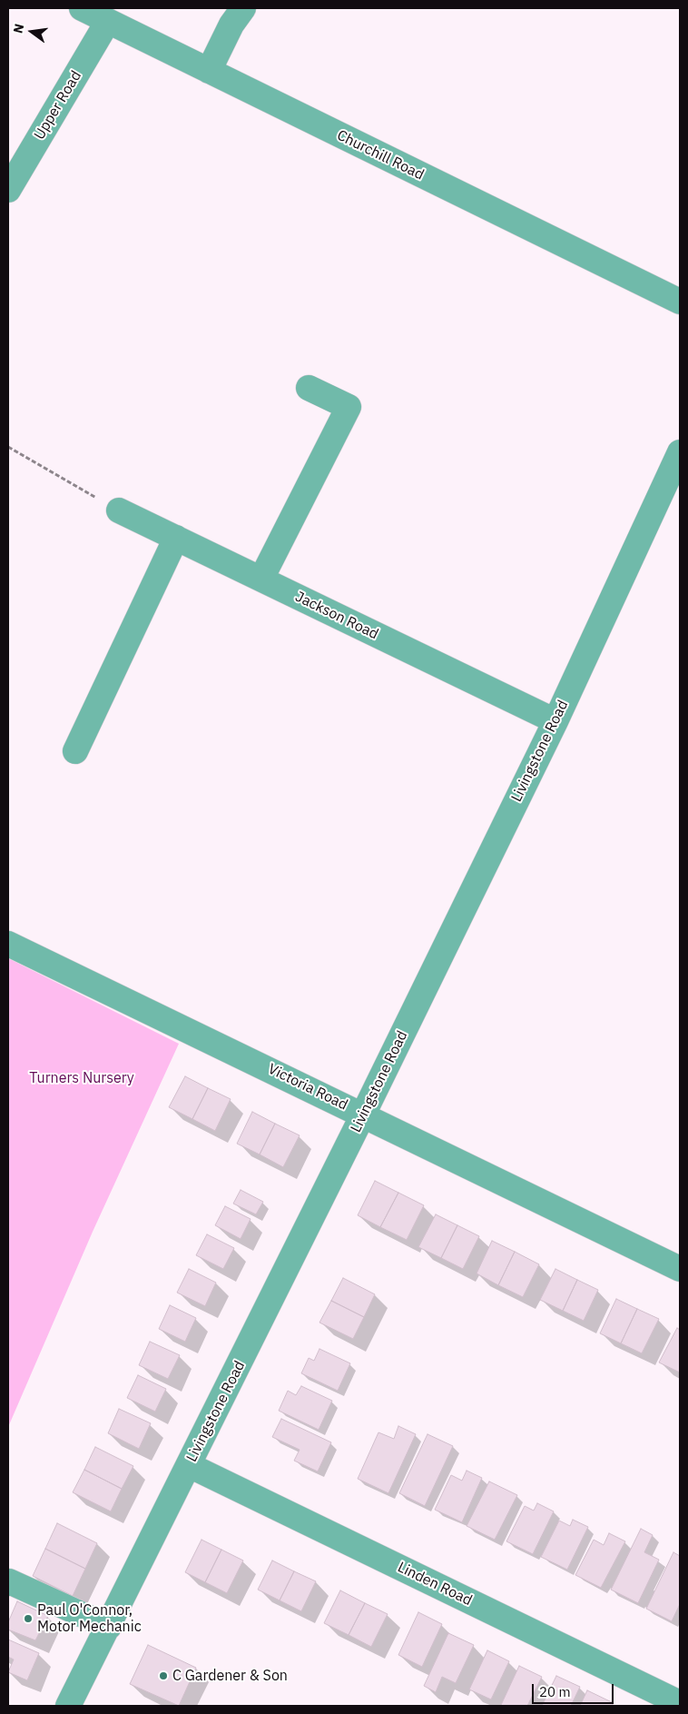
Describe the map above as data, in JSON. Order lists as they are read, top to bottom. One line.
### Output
{"streets":{"street":["Upper Road","Churchill Road","Jackson Road","Livingstone Road","Victoria Road","Linden Road"]},"crossings":[["Upper Road","Churchill Road"],["Jackson Road","Livingstone Road"],["Livingstone Road","Victoria Road"],["Livingstone Road","Linden Road"]],"parks":["Turners Nursery"],"places":["Paul O'Connor, Motor Mechanic","C Gardener & Son"],"scale_bar":"20 m","north":"left"}
